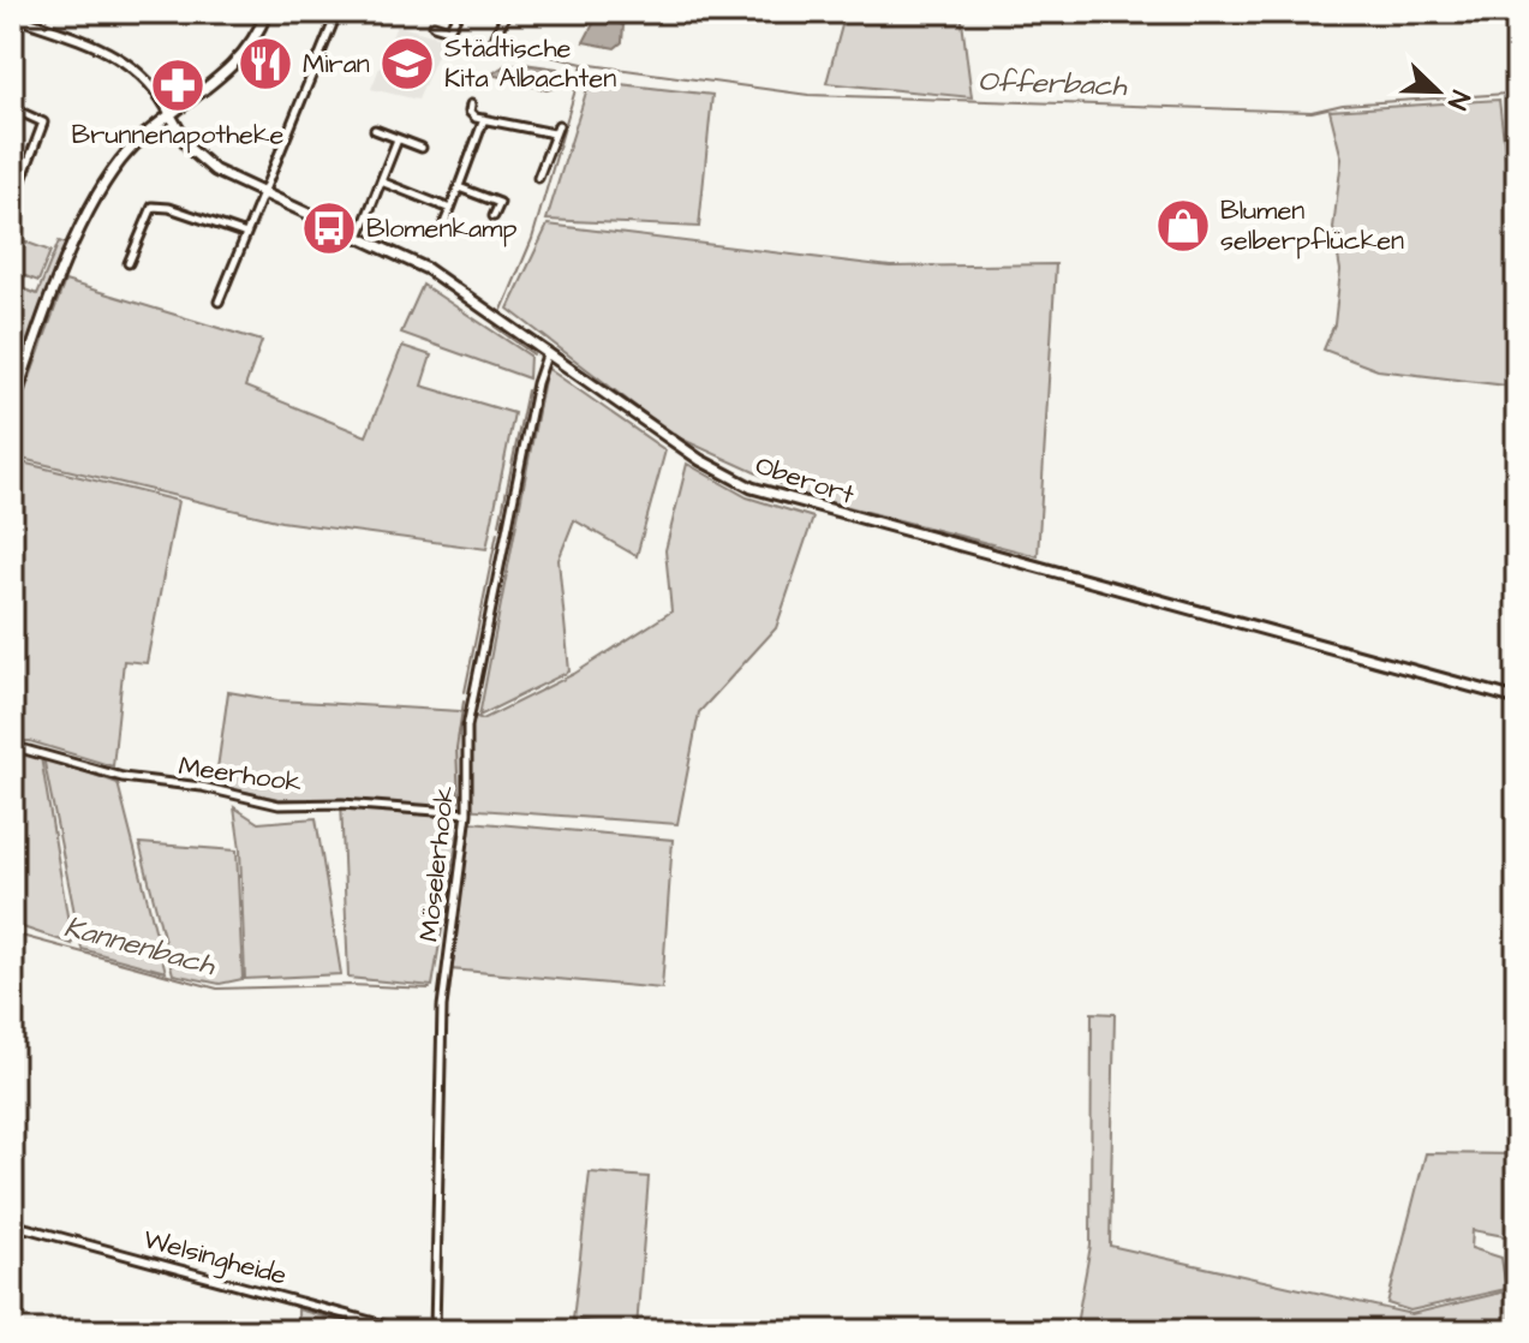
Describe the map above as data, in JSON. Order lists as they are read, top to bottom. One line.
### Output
{"streets":{"main road":["Oberort"],"street":["Meerhook","Möselerhook","Welsingheide"]},"crossings":[["Oberort","Möselerhook"],["Meerhook","Möselerhook"]],"water":["Offerbach","Kannenbach"],"places":{"restaurant":["Miran"],"school or university":["Städtische Kita Albachten"],"pharmacy":["Brunnenapotheke"],"shop":["Blumen selberpflücken"],"bus stop":["Blomenkamp"]},"north":"bottom right"}
